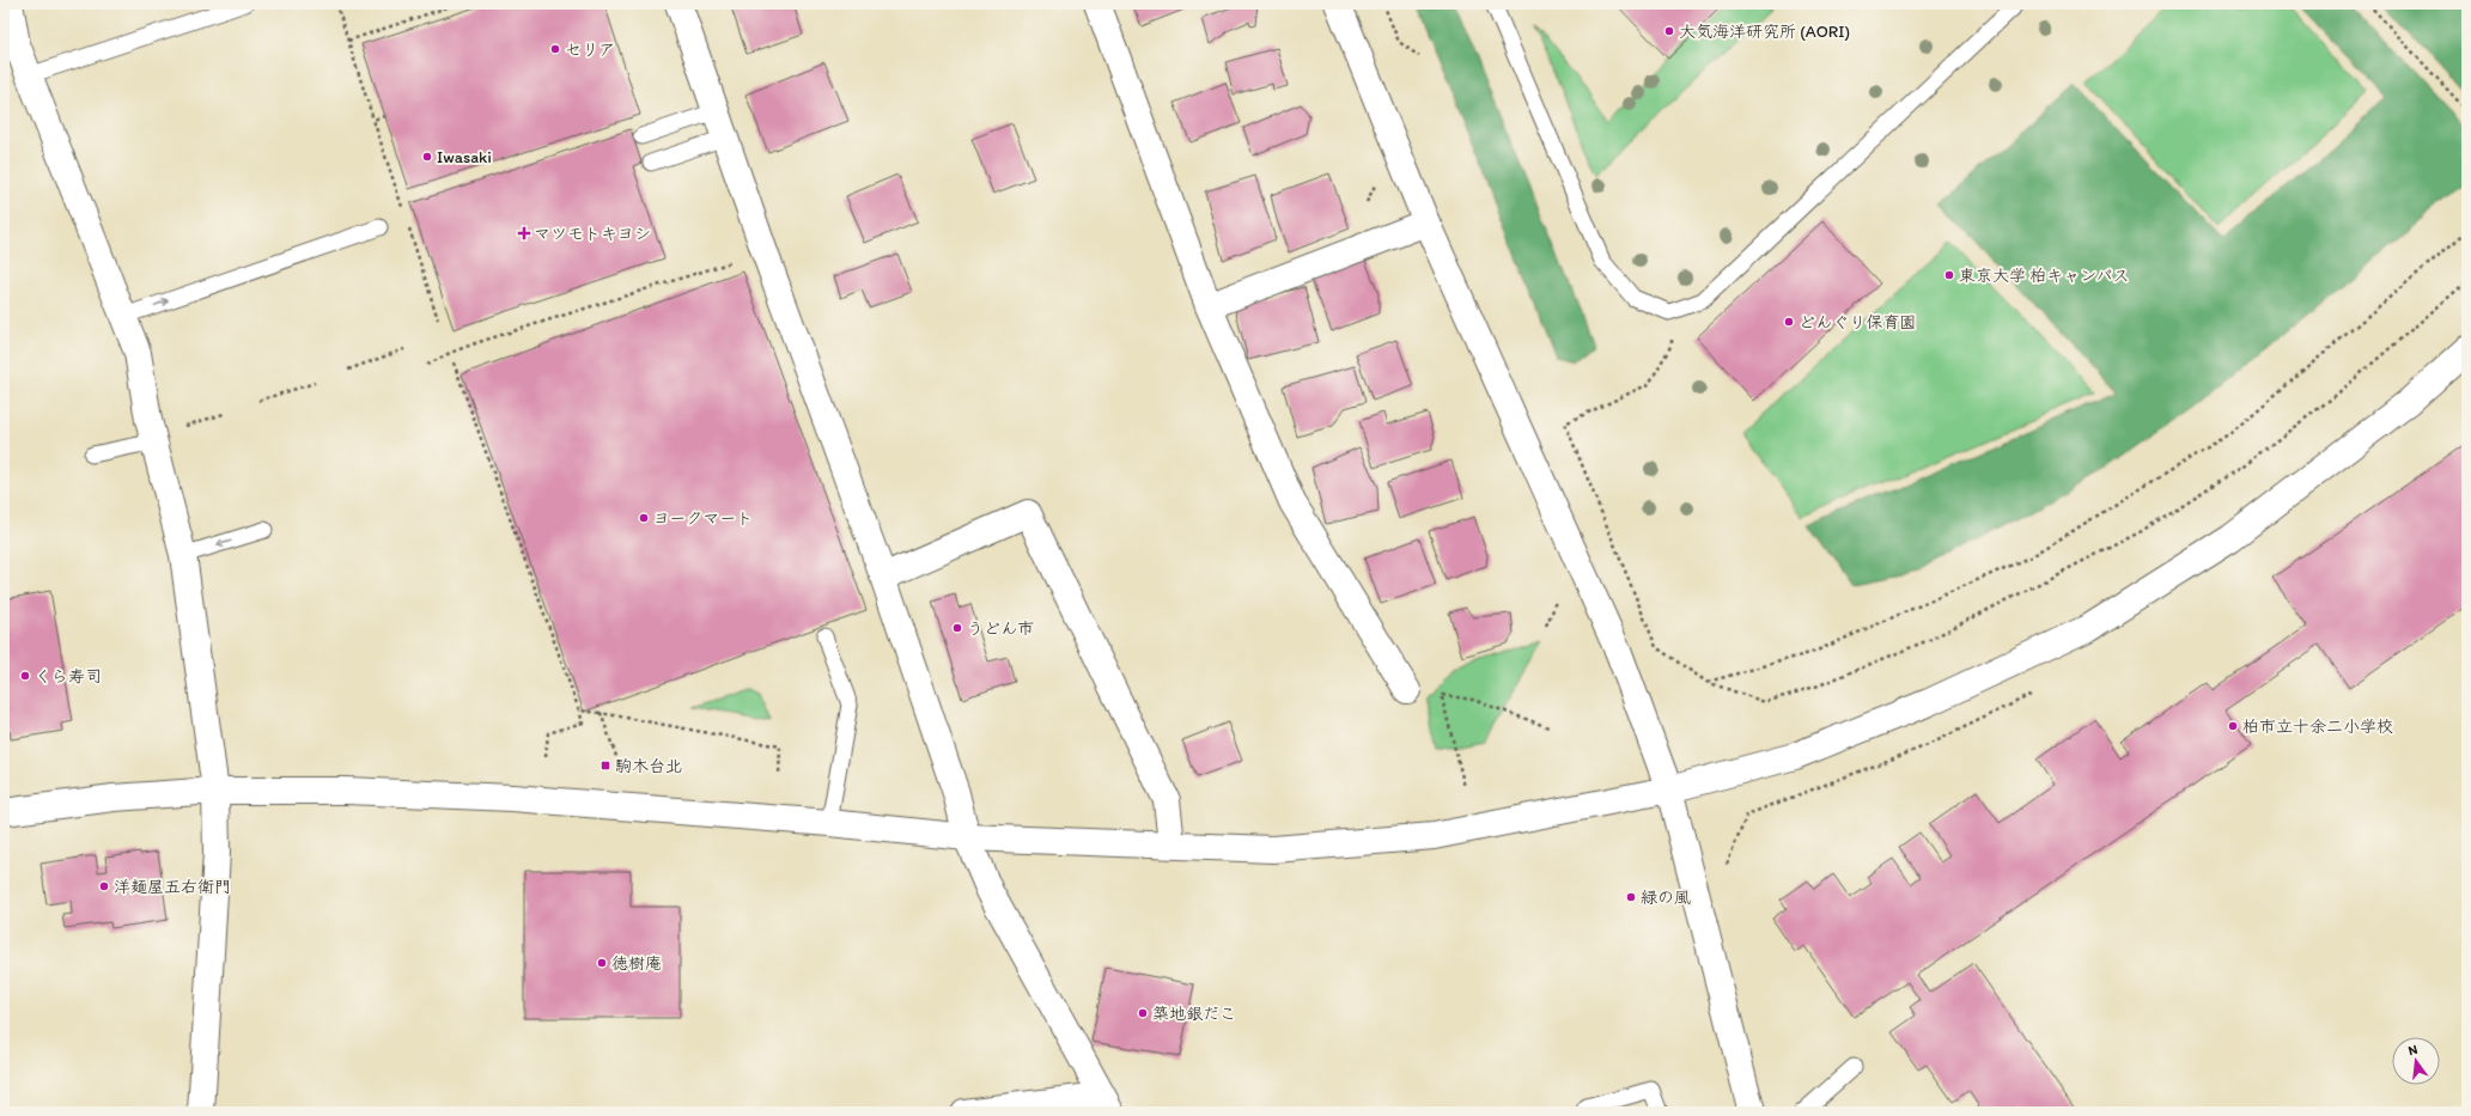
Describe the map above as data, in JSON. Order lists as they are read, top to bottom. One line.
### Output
{"places":{"other":["大気海洋研究所 (AORI)","セリア","Iwasaki","東京大学 柏キャンパス","どんぐり保育園","ヨークマート","うどん市","くら寿司","柏市立十余二小学校","洋麺屋五右衛門","緑の風","徳樹庵","築地銀だこ"],"health":["マツモトキヨシ"],"transit":["駒木台北"]},"north":"top"}
